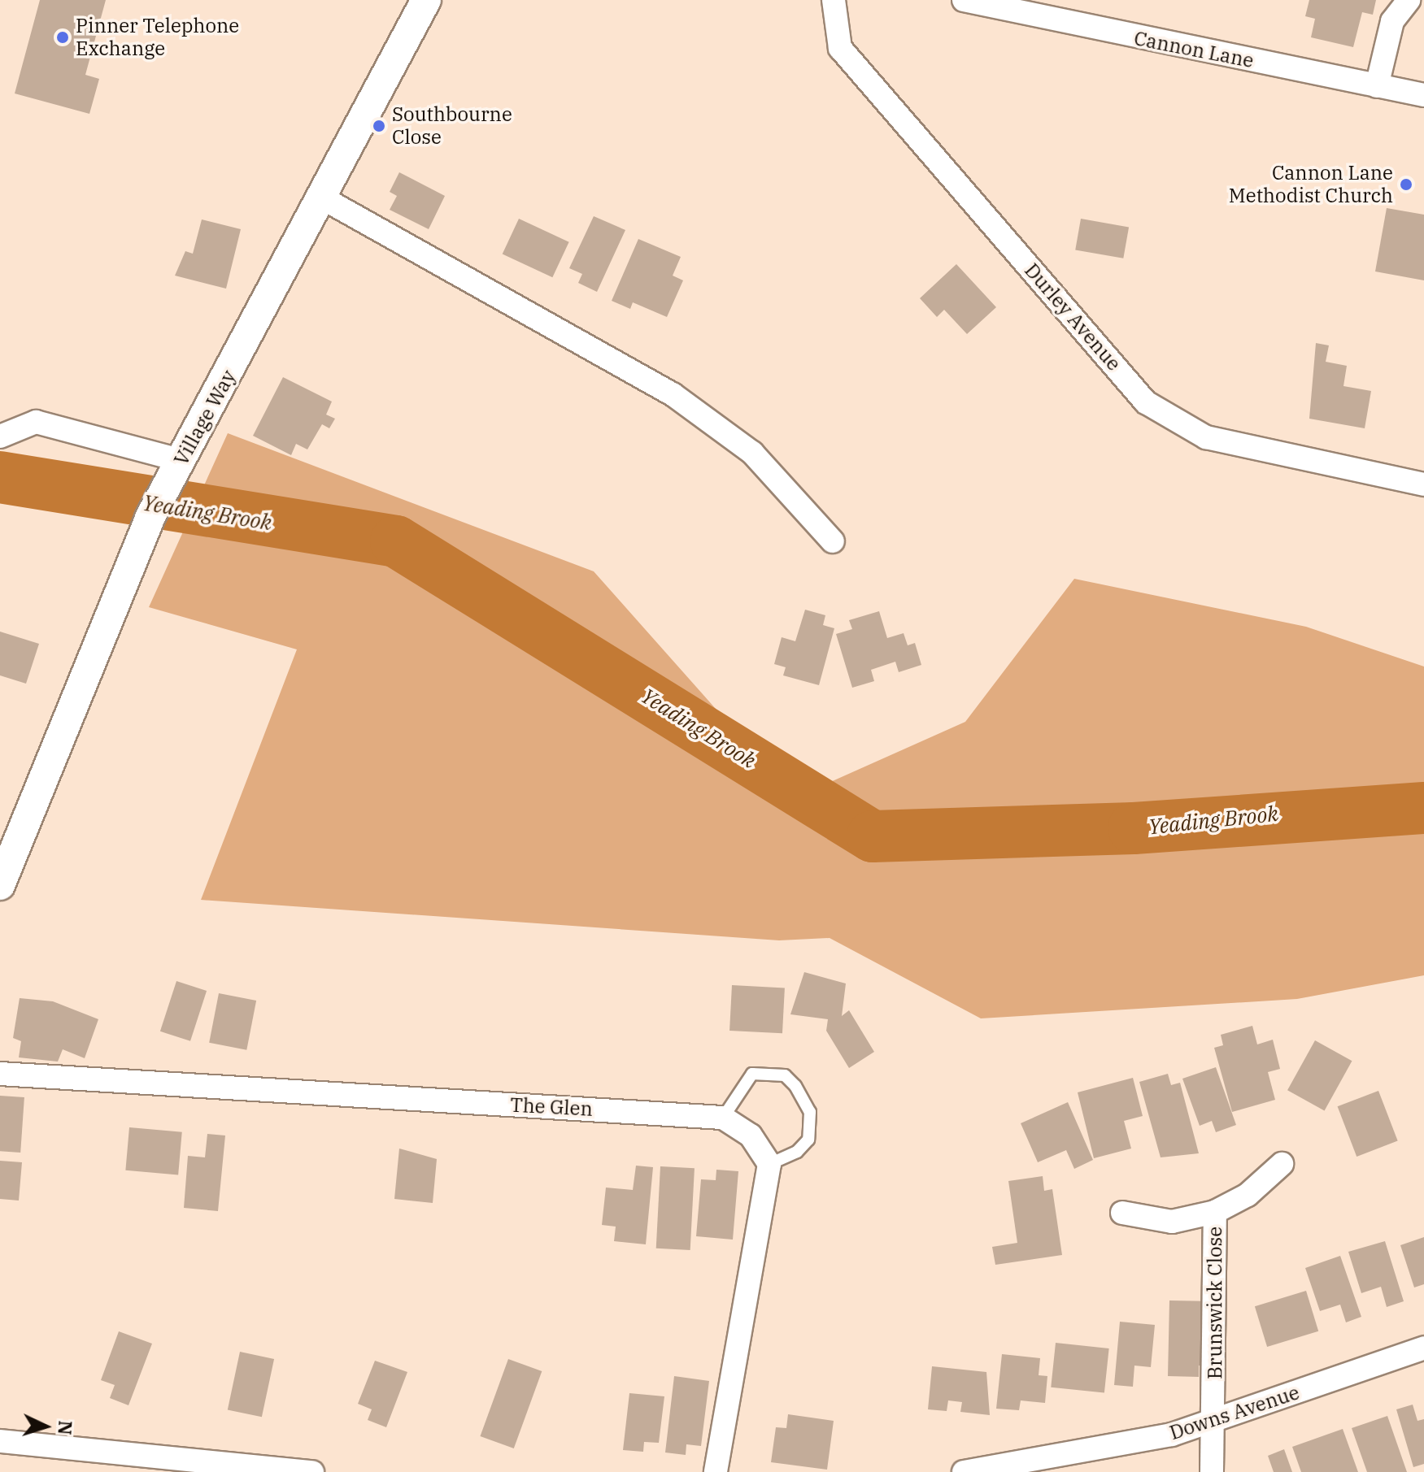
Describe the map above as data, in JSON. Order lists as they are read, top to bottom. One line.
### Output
{"streets":{"street":["Cannon Lane","Durley Avenue","Village Way","The Glen","Brunswick Close","Downs Avenue"]},"crossings":[["Brunswick Close","Downs Avenue"]],"water":["Yeading Brook"],"places":["Pinner Telephone Exchange","Southbourne Close","Cannon Lane Methodist Church"],"north":"right"}
